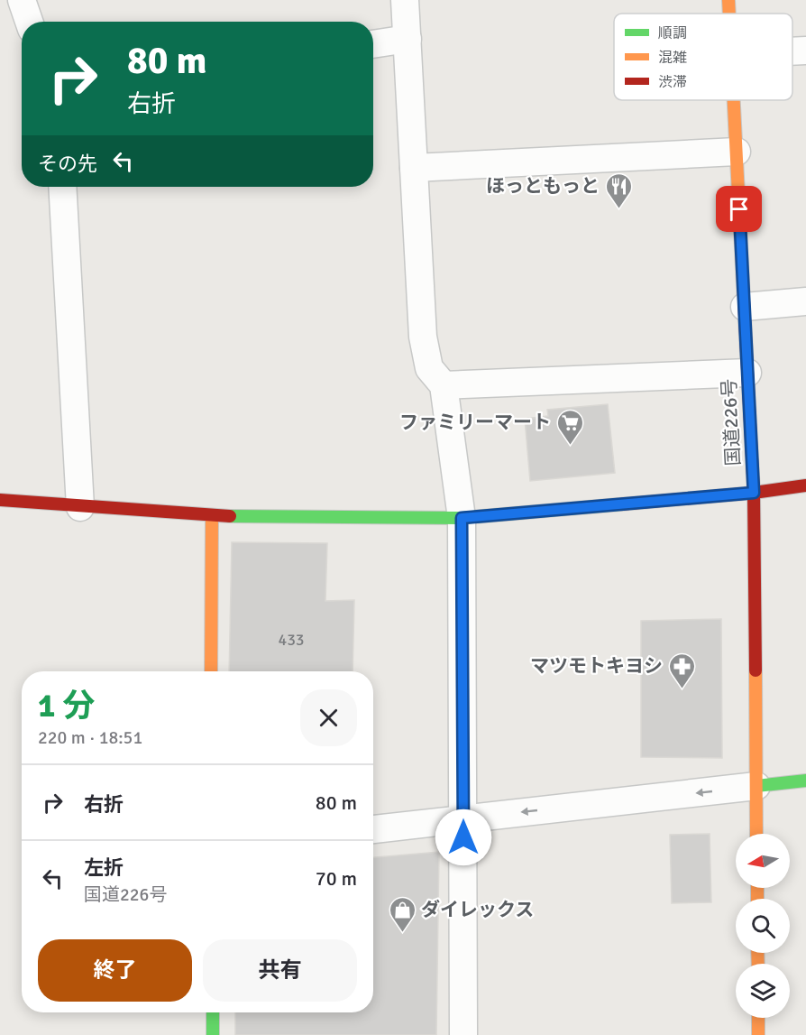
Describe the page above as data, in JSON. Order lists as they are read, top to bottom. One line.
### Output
{"streets":{"main road":["国道226号"]},"places":{"restaurant":["ほっともっと"],"supermarket":["ファミリーマート"],"pharmacy":["マツモトキヨシ"],"shop":["ダイレックス"]},"house_numbers":["433"],"legend":["順調","混雑","渋滞"],"north":"left","page":{"turn":["80 m","右折"],"then":"その先","heading":["1 分","220 m · 18:51"],"list":[{"name":"右折","value":"80 m"},{"name":"左折","note":"国道226号","value":"70 m"}],"buttons":["終了","共有"]}}
